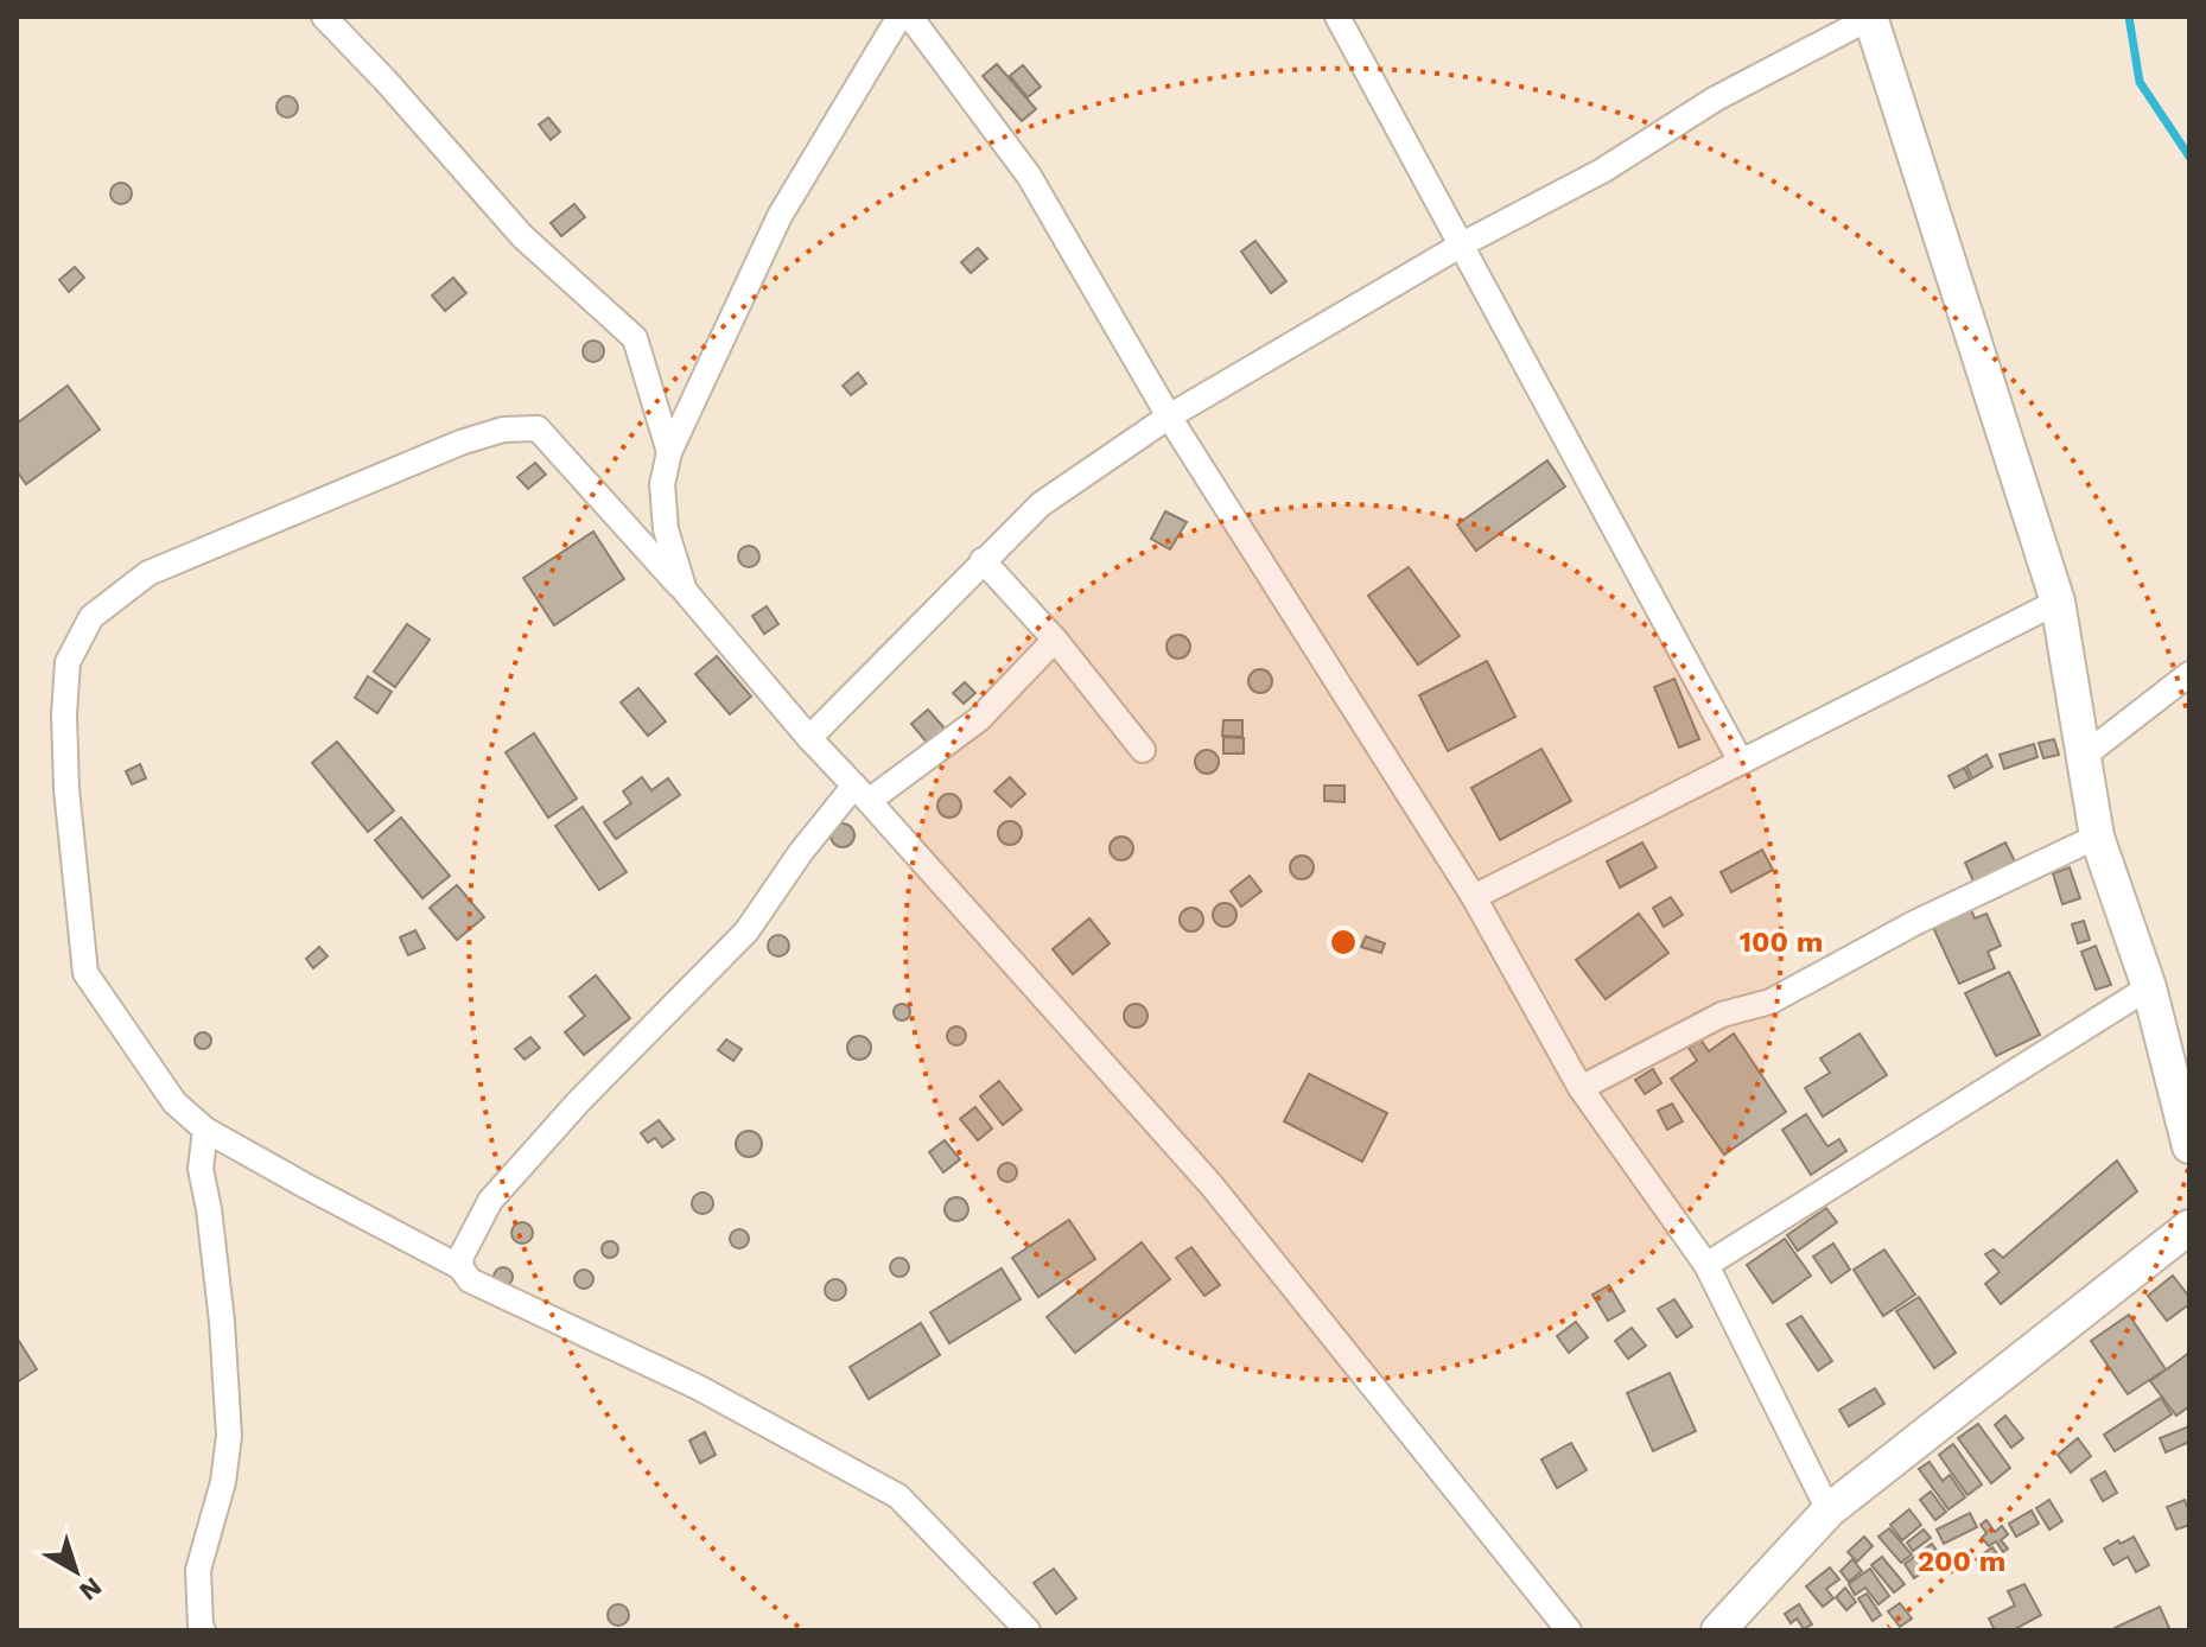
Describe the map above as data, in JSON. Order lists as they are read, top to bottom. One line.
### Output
{"north":"bottom right","rings":["100 m","200 m"]}
